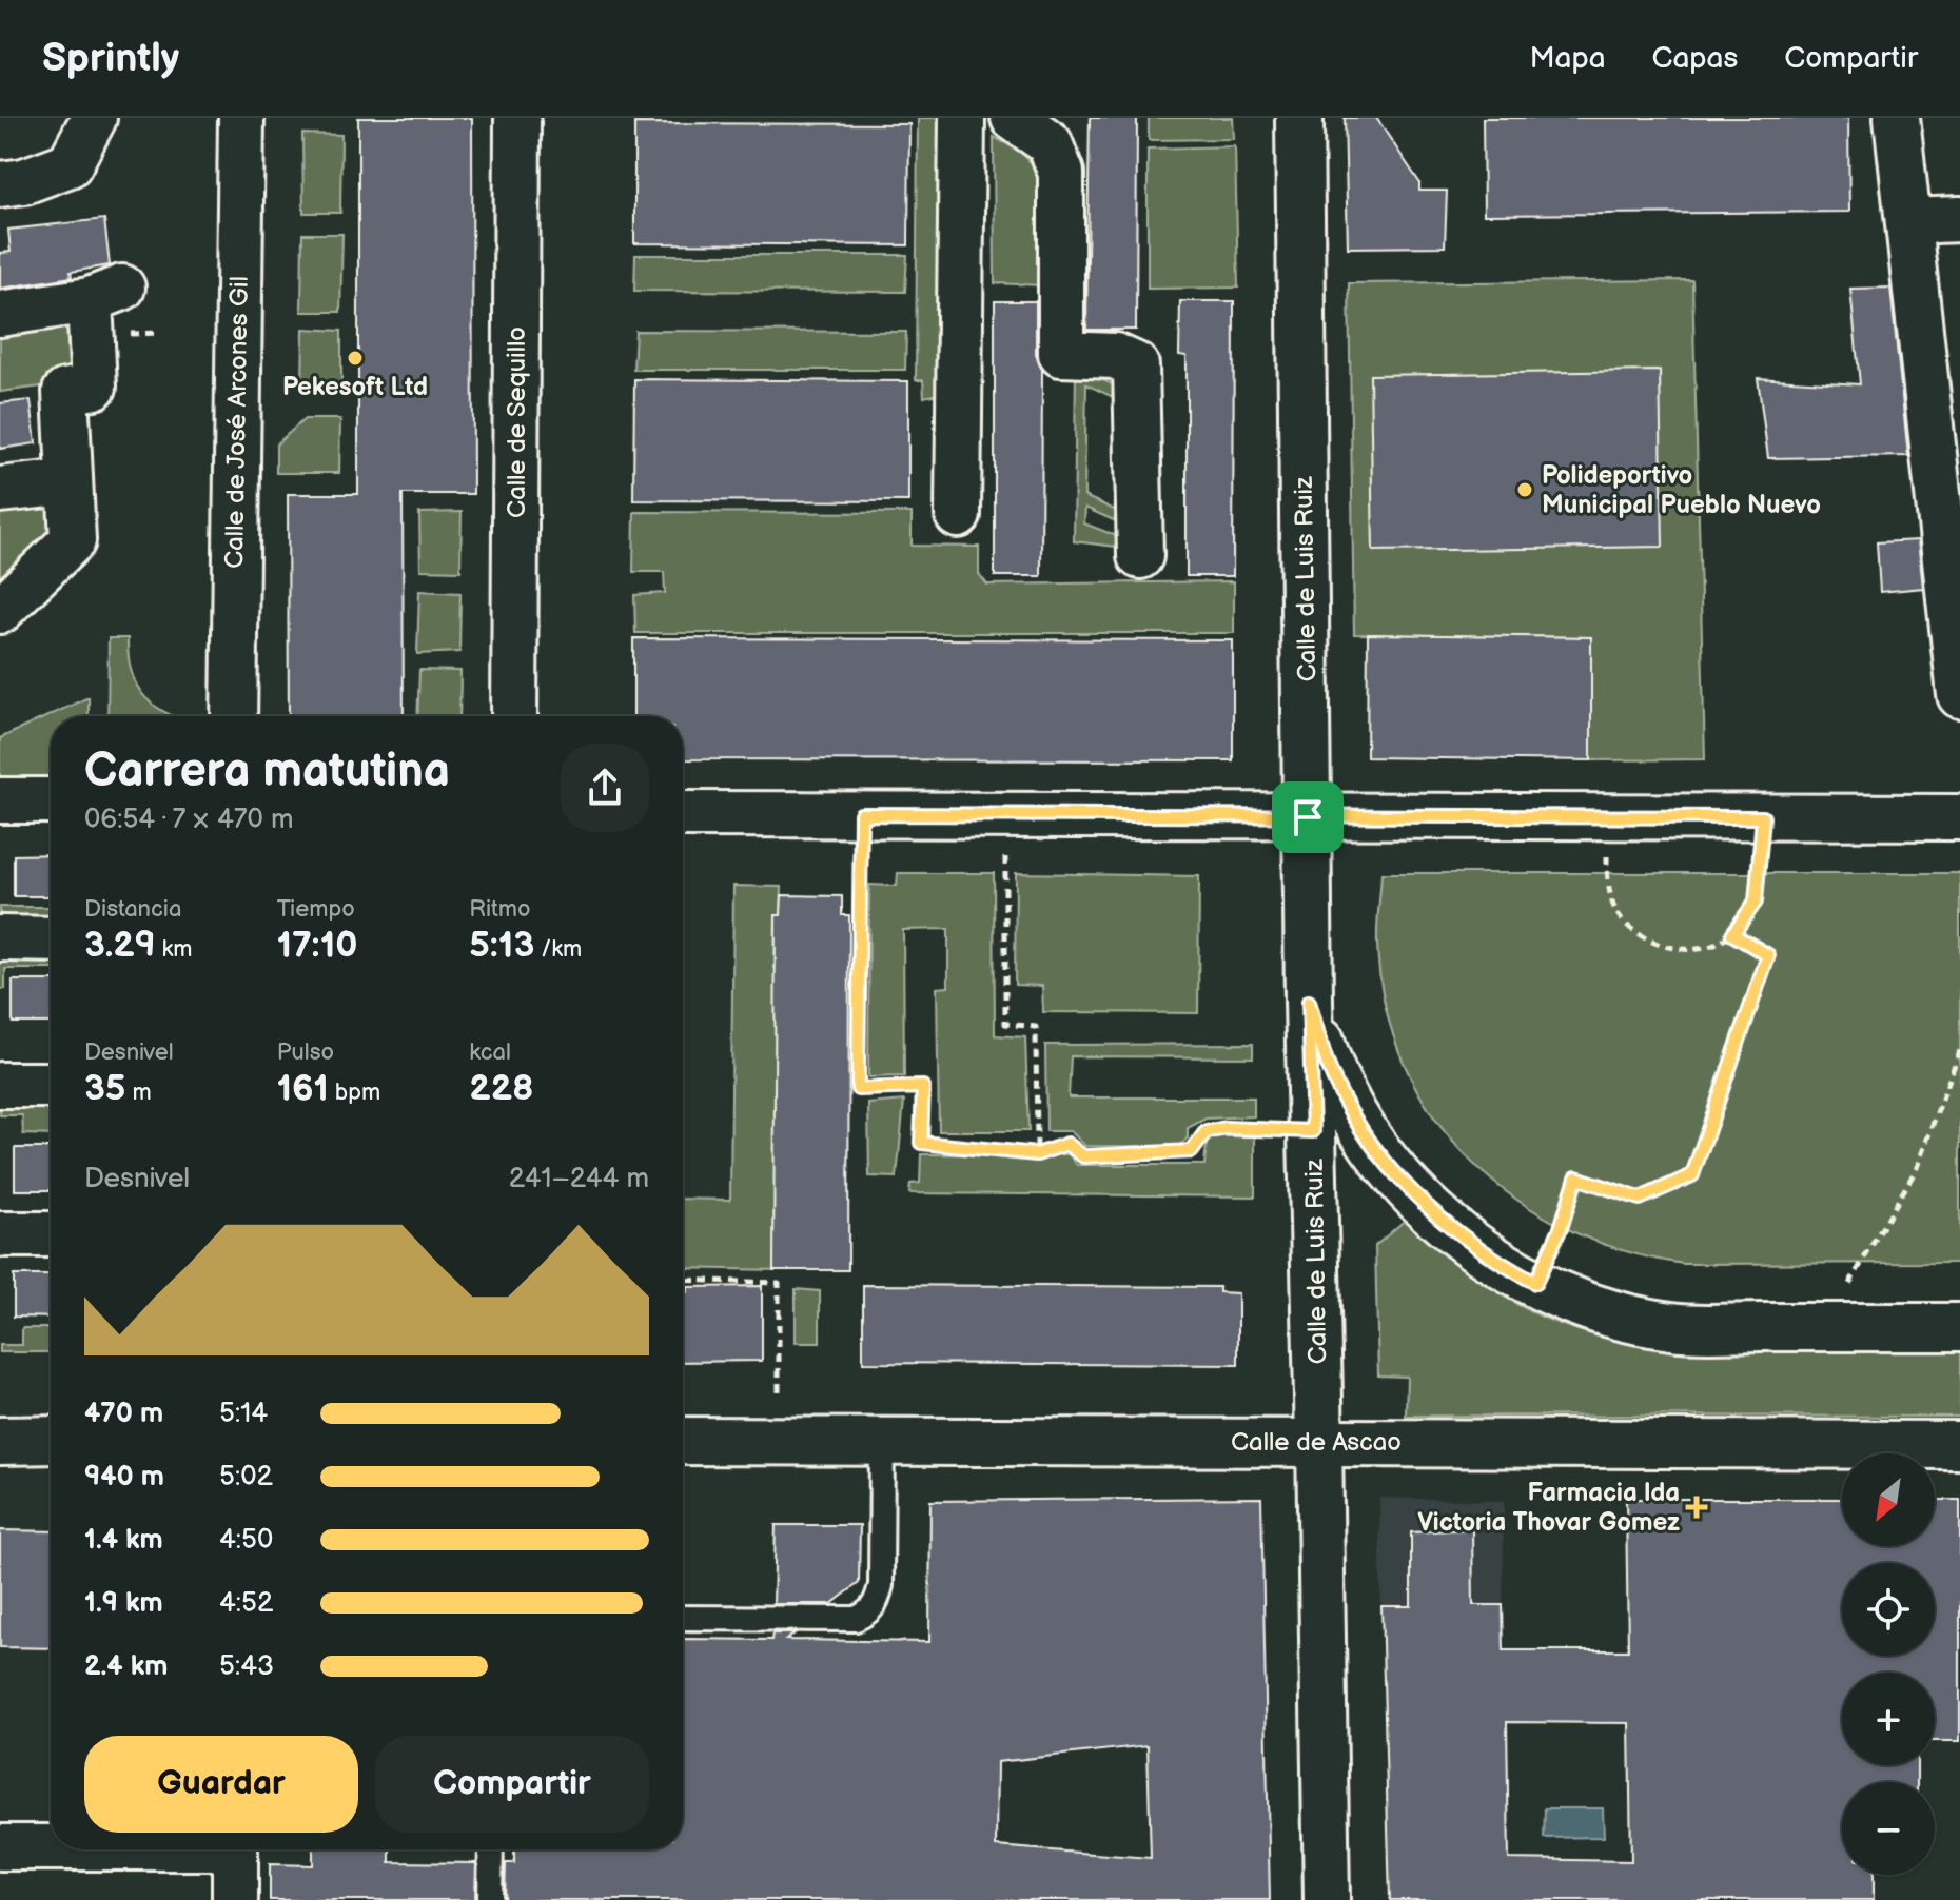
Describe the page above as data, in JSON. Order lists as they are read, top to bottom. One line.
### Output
{"streets":{"street":["Calle de José Arcones Gil","Calle de Sequillo","Calle de Luis Ruiz","Calle de Ascao"]},"crossings":[["Calle de Luis Ruiz","Calle de Ascao"]],"places":{"other":["Pekesoft Ltd","Polideportivo Municipal Pueblo Nuevo"],"health":["Farmacia lda Victoria Thovar Gomez"]},"north":"bottom left","page":{"header":"Sprintly","nav":["Mapa","Capas","Compartir"],"heading":["Carrera matutina","06:54 · 7 × 470 m"],"stats":[["Distancia","3.29 km"],["Tiempo","17:10"],["Ritmo","5:13 /km"],["Desnivel","35 m"],["Pulso","161 bpm"],["kcal","228"]],"chart":["Desnivel","241–244 m"],"list":[{"name":"470 m","note":"5:14"},{"name":"940 m","note":"5:02"},{"name":"1.4 km","note":"4:50"},{"name":"1.9 km","note":"4:52"},{"name":"2.4 km","note":"5:43"}],"map_buttons":["+","−"],"buttons":["Guardar","Compartir"]}}
